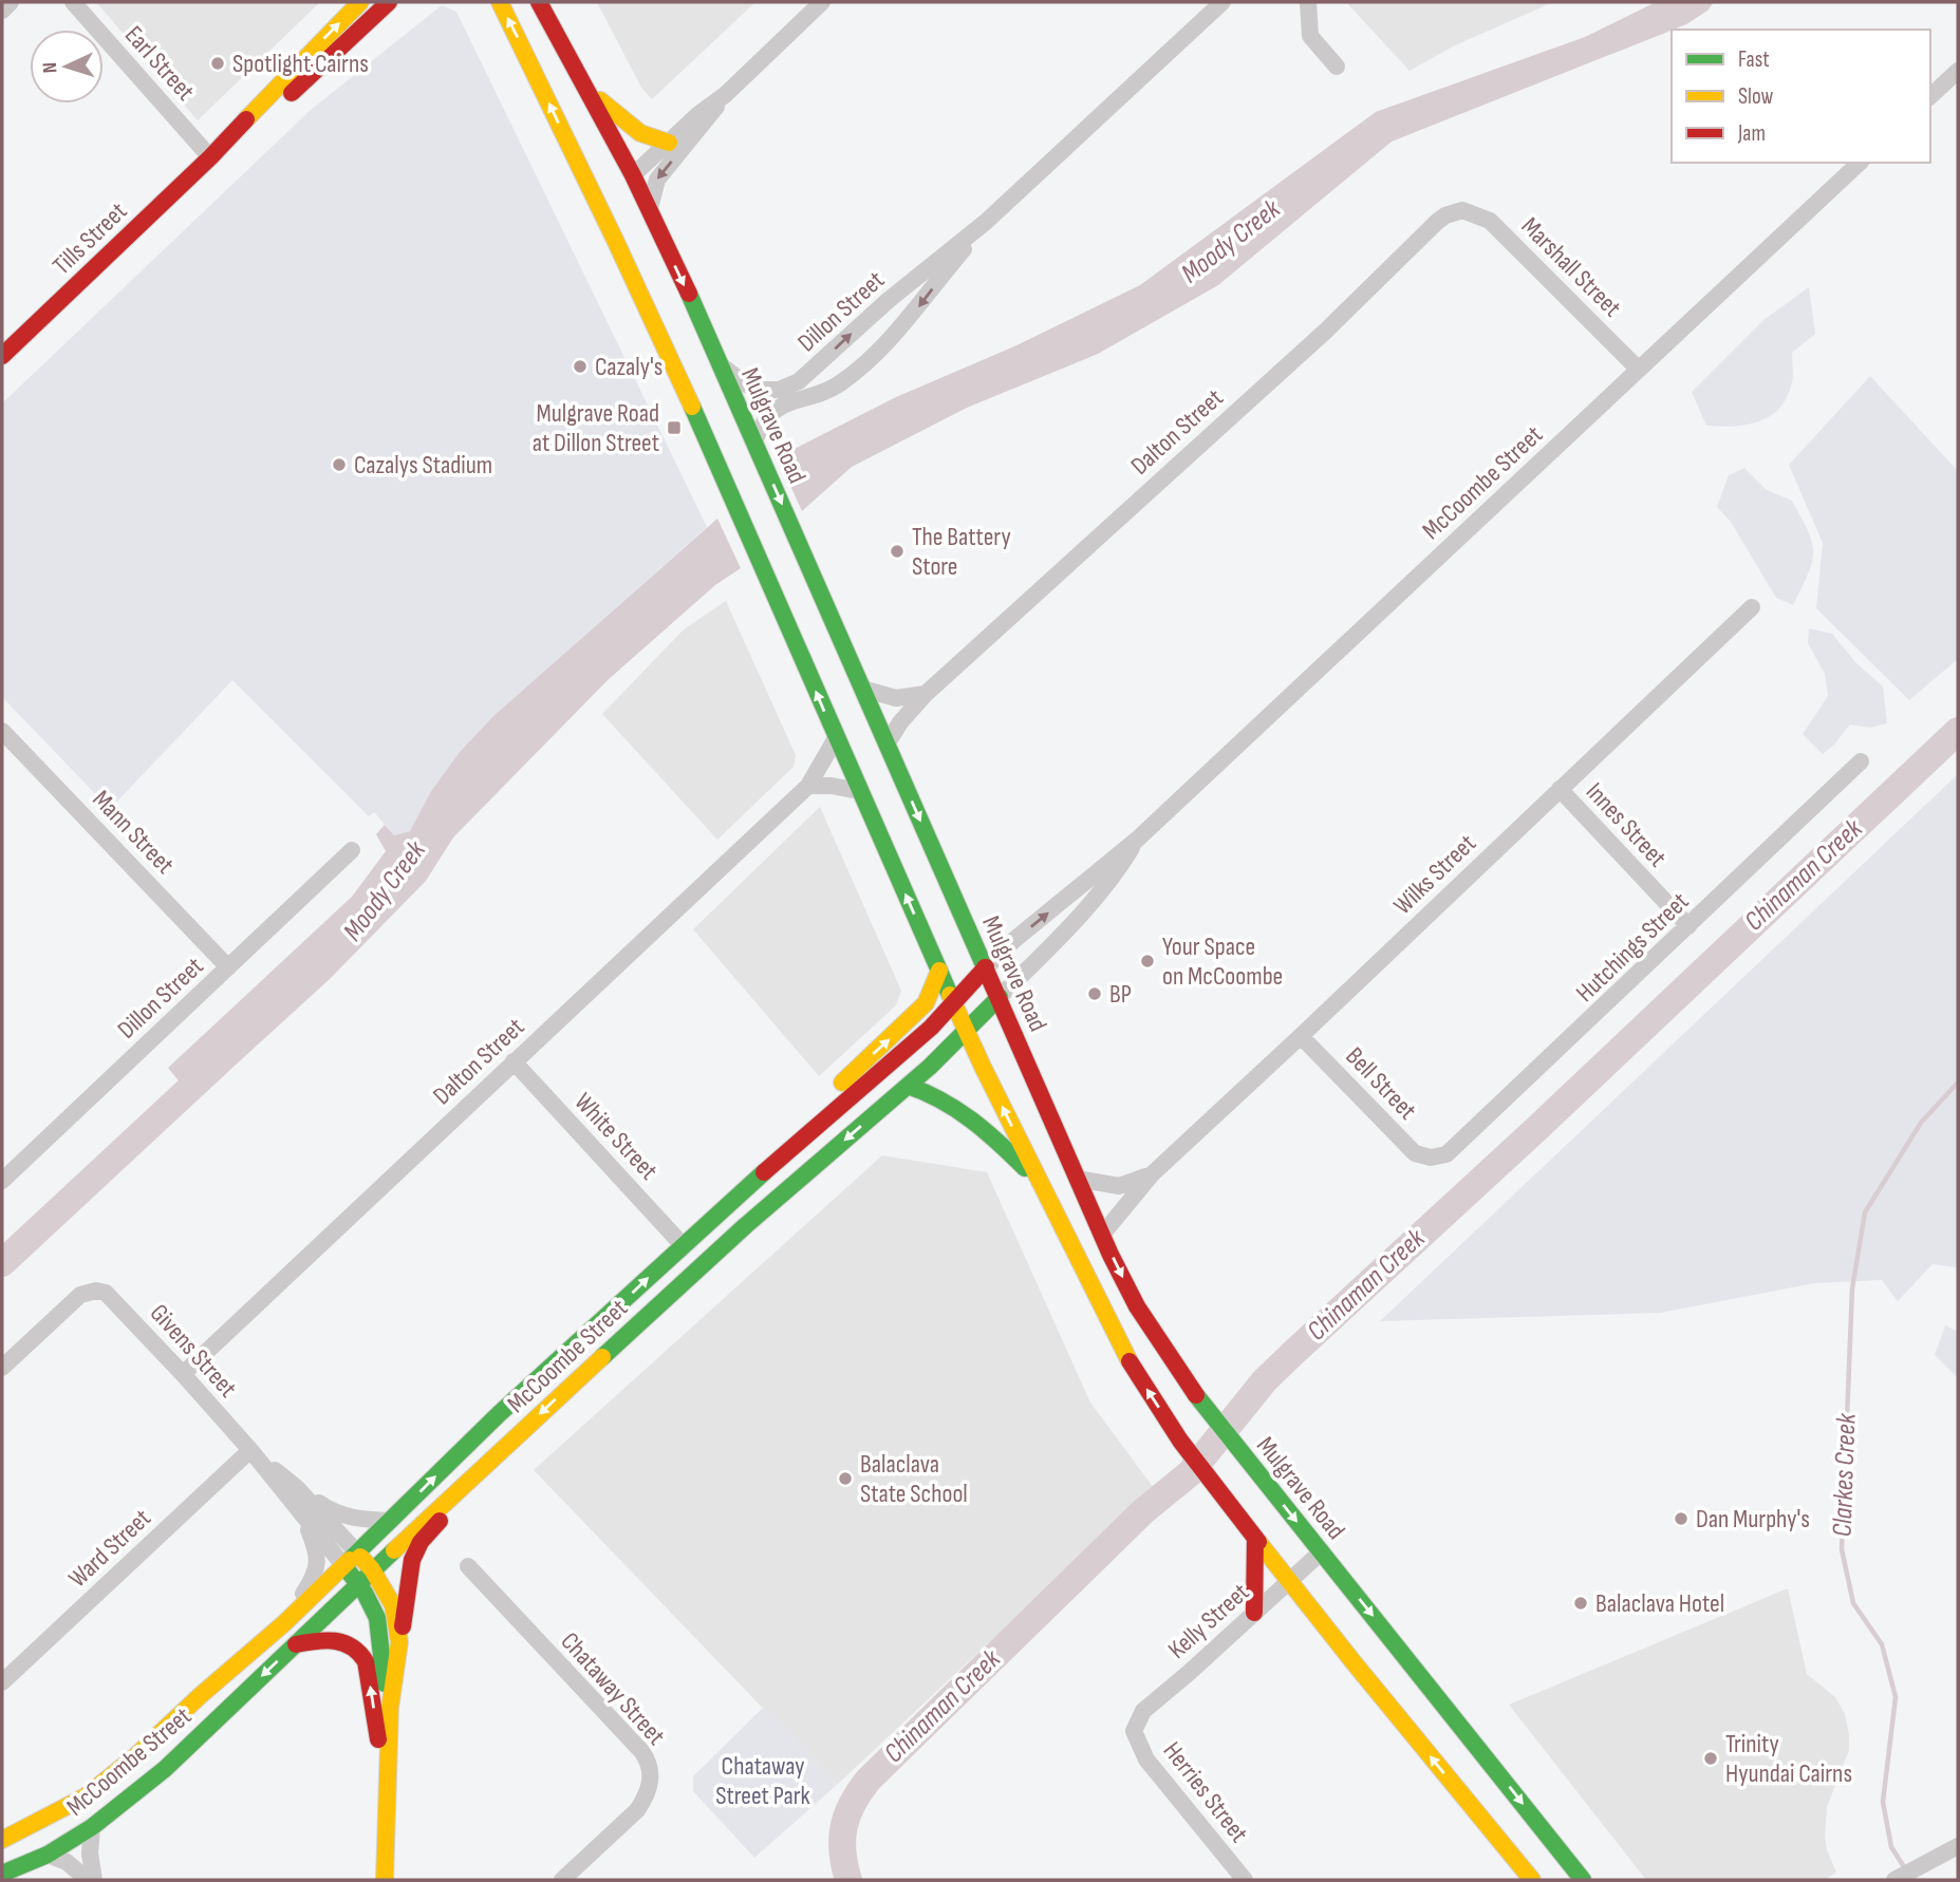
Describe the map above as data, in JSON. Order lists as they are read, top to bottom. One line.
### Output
{"streets":{"main road":["Tills Street","Mulgrave Road","McCoombe Street"],"street":["Earl Street","Marshall Street","Dillon Street","Dalton Street","Innes Street","Mann Street","Wilks Street","Hutchings Street","Bell Street","White Street","Givens Street","Ward Street","Kelly Street","Chataway Street","Herries Street"]},"crossings":[["Earl Street","Tills Street"],["Marshall Street","Dalton Street"],["Marshall Street","McCoombe Street"],["Dillon Street","Mulgrave Road"],["Dillon Street","Mann Street"],["Mulgrave Road","Dalton Street"],["Mulgrave Road","McCoombe Street"],["Mulgrave Road","Wilks Street"],["Mulgrave Road","Kelly Street"],["Dalton Street","White Street"],["Dalton Street","Givens Street"],["McCoombe Street","White Street"],["McCoombe Street","Givens Street"],["Innes Street","Wilks Street"],["Innes Street","Hutchings Street"],["Wilks Street","Bell Street"],["Hutchings Street","Bell Street"],["Givens Street","Ward Street"],["Kelly Street","Herries Street"]],"water":["Moody Creek","Chinaman Creek","Clarkes Creek"],"parks":["Chataway Street Park"],"places":{"other":["Spotlight Cairns","Cazaly's","Cazalys Stadium","The Battery Store","Your Space on McCoombe","BP","Balaclava State School","Dan Murphy's","Balaclava Hotel","Trinity Hyundai Cairns"],"transit":["Mulgrave Road at Dillon Street"]},"legend":["Fast","Slow","Jam"],"north":"left"}
